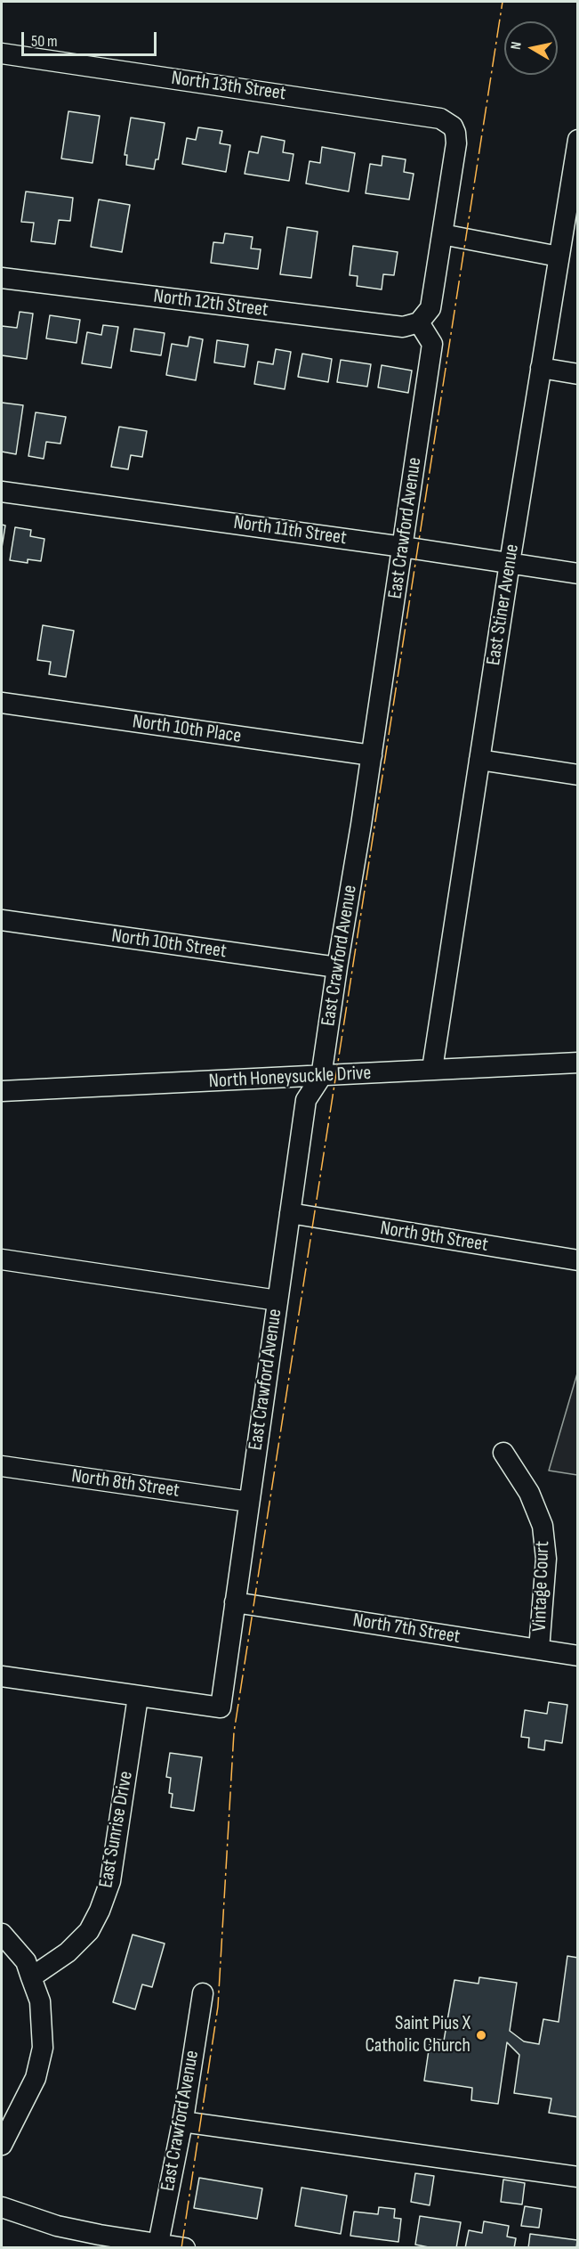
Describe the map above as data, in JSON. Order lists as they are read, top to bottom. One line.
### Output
{"streets":{"street":["North 13th Street","North 12th Street","East Crawford Avenue","North 11th Street","East Stiner Avenue","North 10th Place","North 10th Street","North Honeysuckle Drive","North 9th Street","North 8th Street","Vintage Court","North 7th Street","East Sunrise Drive"]},"crossings":[["North 12th Street","East Crawford Avenue"],["East Crawford Avenue","North 11th Street"],["East Crawford Avenue","North 10th Place"],["East Crawford Avenue","North 10th Street"],["East Crawford Avenue","North Honeysuckle Drive"],["East Crawford Avenue","North 9th Street"],["East Crawford Avenue","North 8th Street"],["East Crawford Avenue","North 7th Street"],["East Crawford Avenue","East Sunrise Drive"],["North 11th Street","East Stiner Avenue"],["East Stiner Avenue","North Honeysuckle Drive"],["Vintage Court","North 7th Street"]],"places":["Saint Pius X Catholic Church"],"scale_bar":"50 m","north":"left"}
